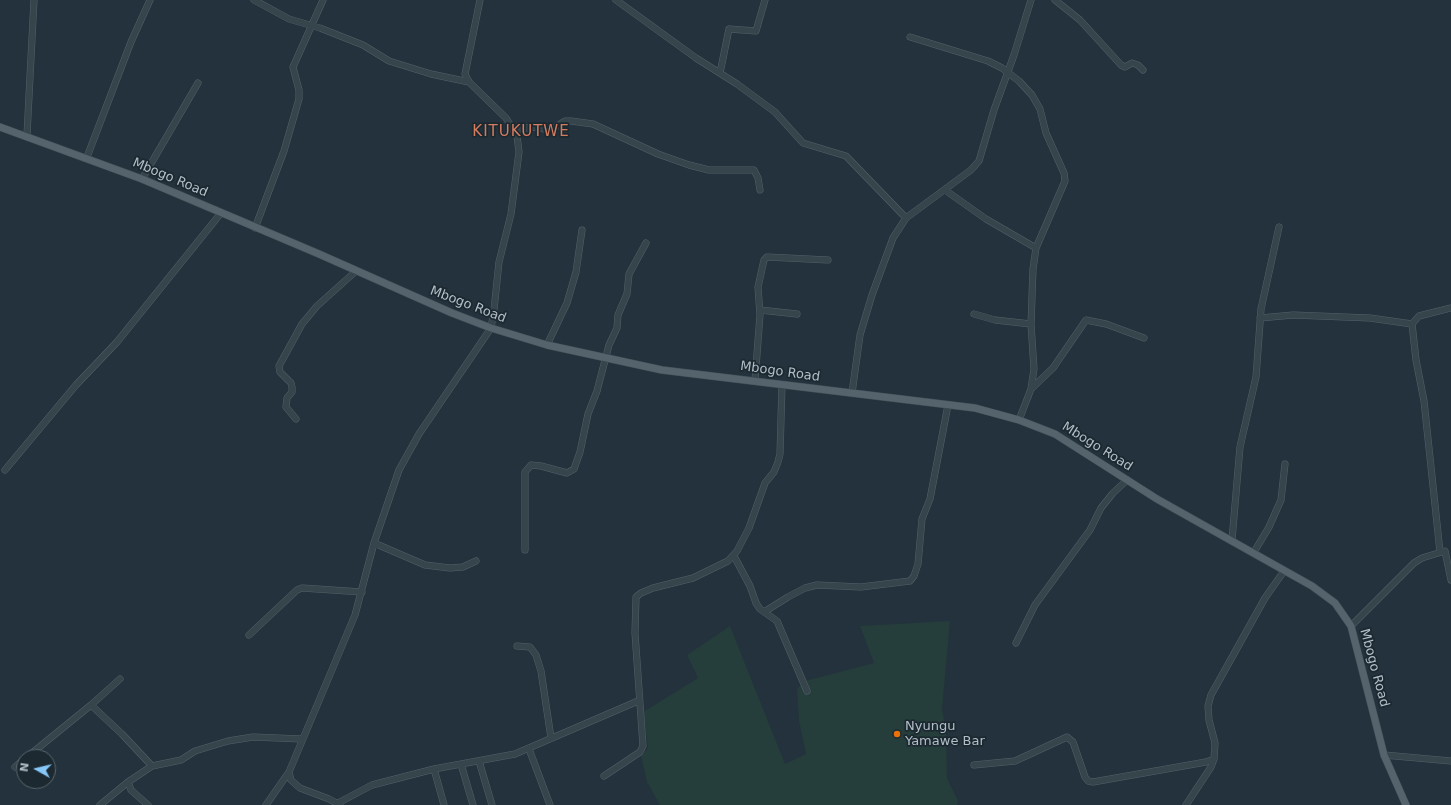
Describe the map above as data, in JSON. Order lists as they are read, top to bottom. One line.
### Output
{"streets":{"main road":["Mbogo Road"]},"districts":["KITUKUTWE"],"places":["Nyungu Yamawe Bar"],"north":"left"}
